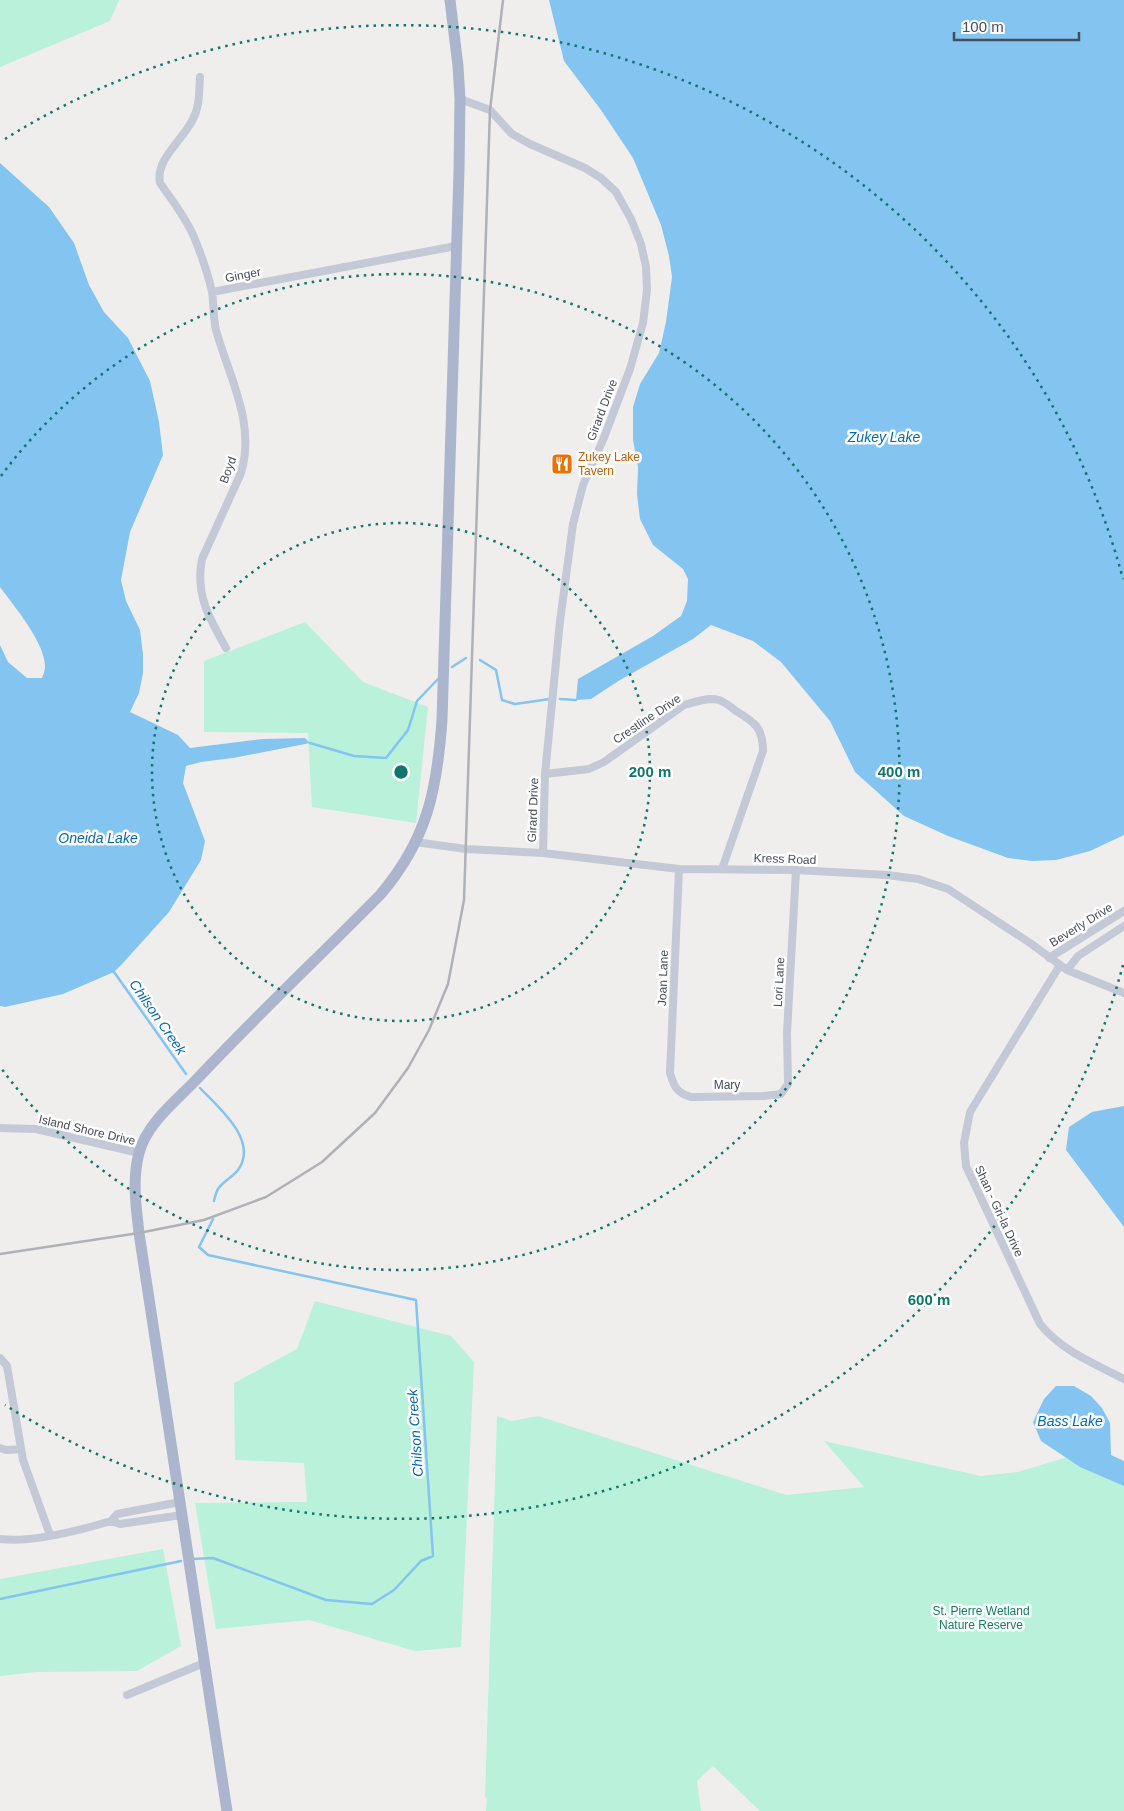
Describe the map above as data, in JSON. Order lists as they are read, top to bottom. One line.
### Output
{"streets":{"street":["Ginger","Girard Drive","Boyd","Crestline Drive","Kress Road","Beverly Drive","Joan Lane","Lori Lane","Mary","Island Shore Drive","Shan - Gri-la Drive"]},"crossings":[["Ginger","Boyd"],["Girard Drive","Crestline Drive"],["Girard Drive","Kress Road"],["Crestline Drive","Kress Road"],["Kress Road","Beverly Drive"],["Kress Road","Joan Lane"],["Kress Road","Lori Lane"],["Kress Road","Shan - Gri-la Drive"],["Joan Lane","Mary"],["Lori Lane","Mary"]],"water":["Zukey Lake","Oneida Lake","Chilson Creek","Bass Lake"],"parks":["St. Pierre Wetland Nature Reserve"],"places":{"restaurant":["Zukey Lake Tavern"]},"scale_bar":"100 m","rings":["200 m","400 m","600 m"]}
